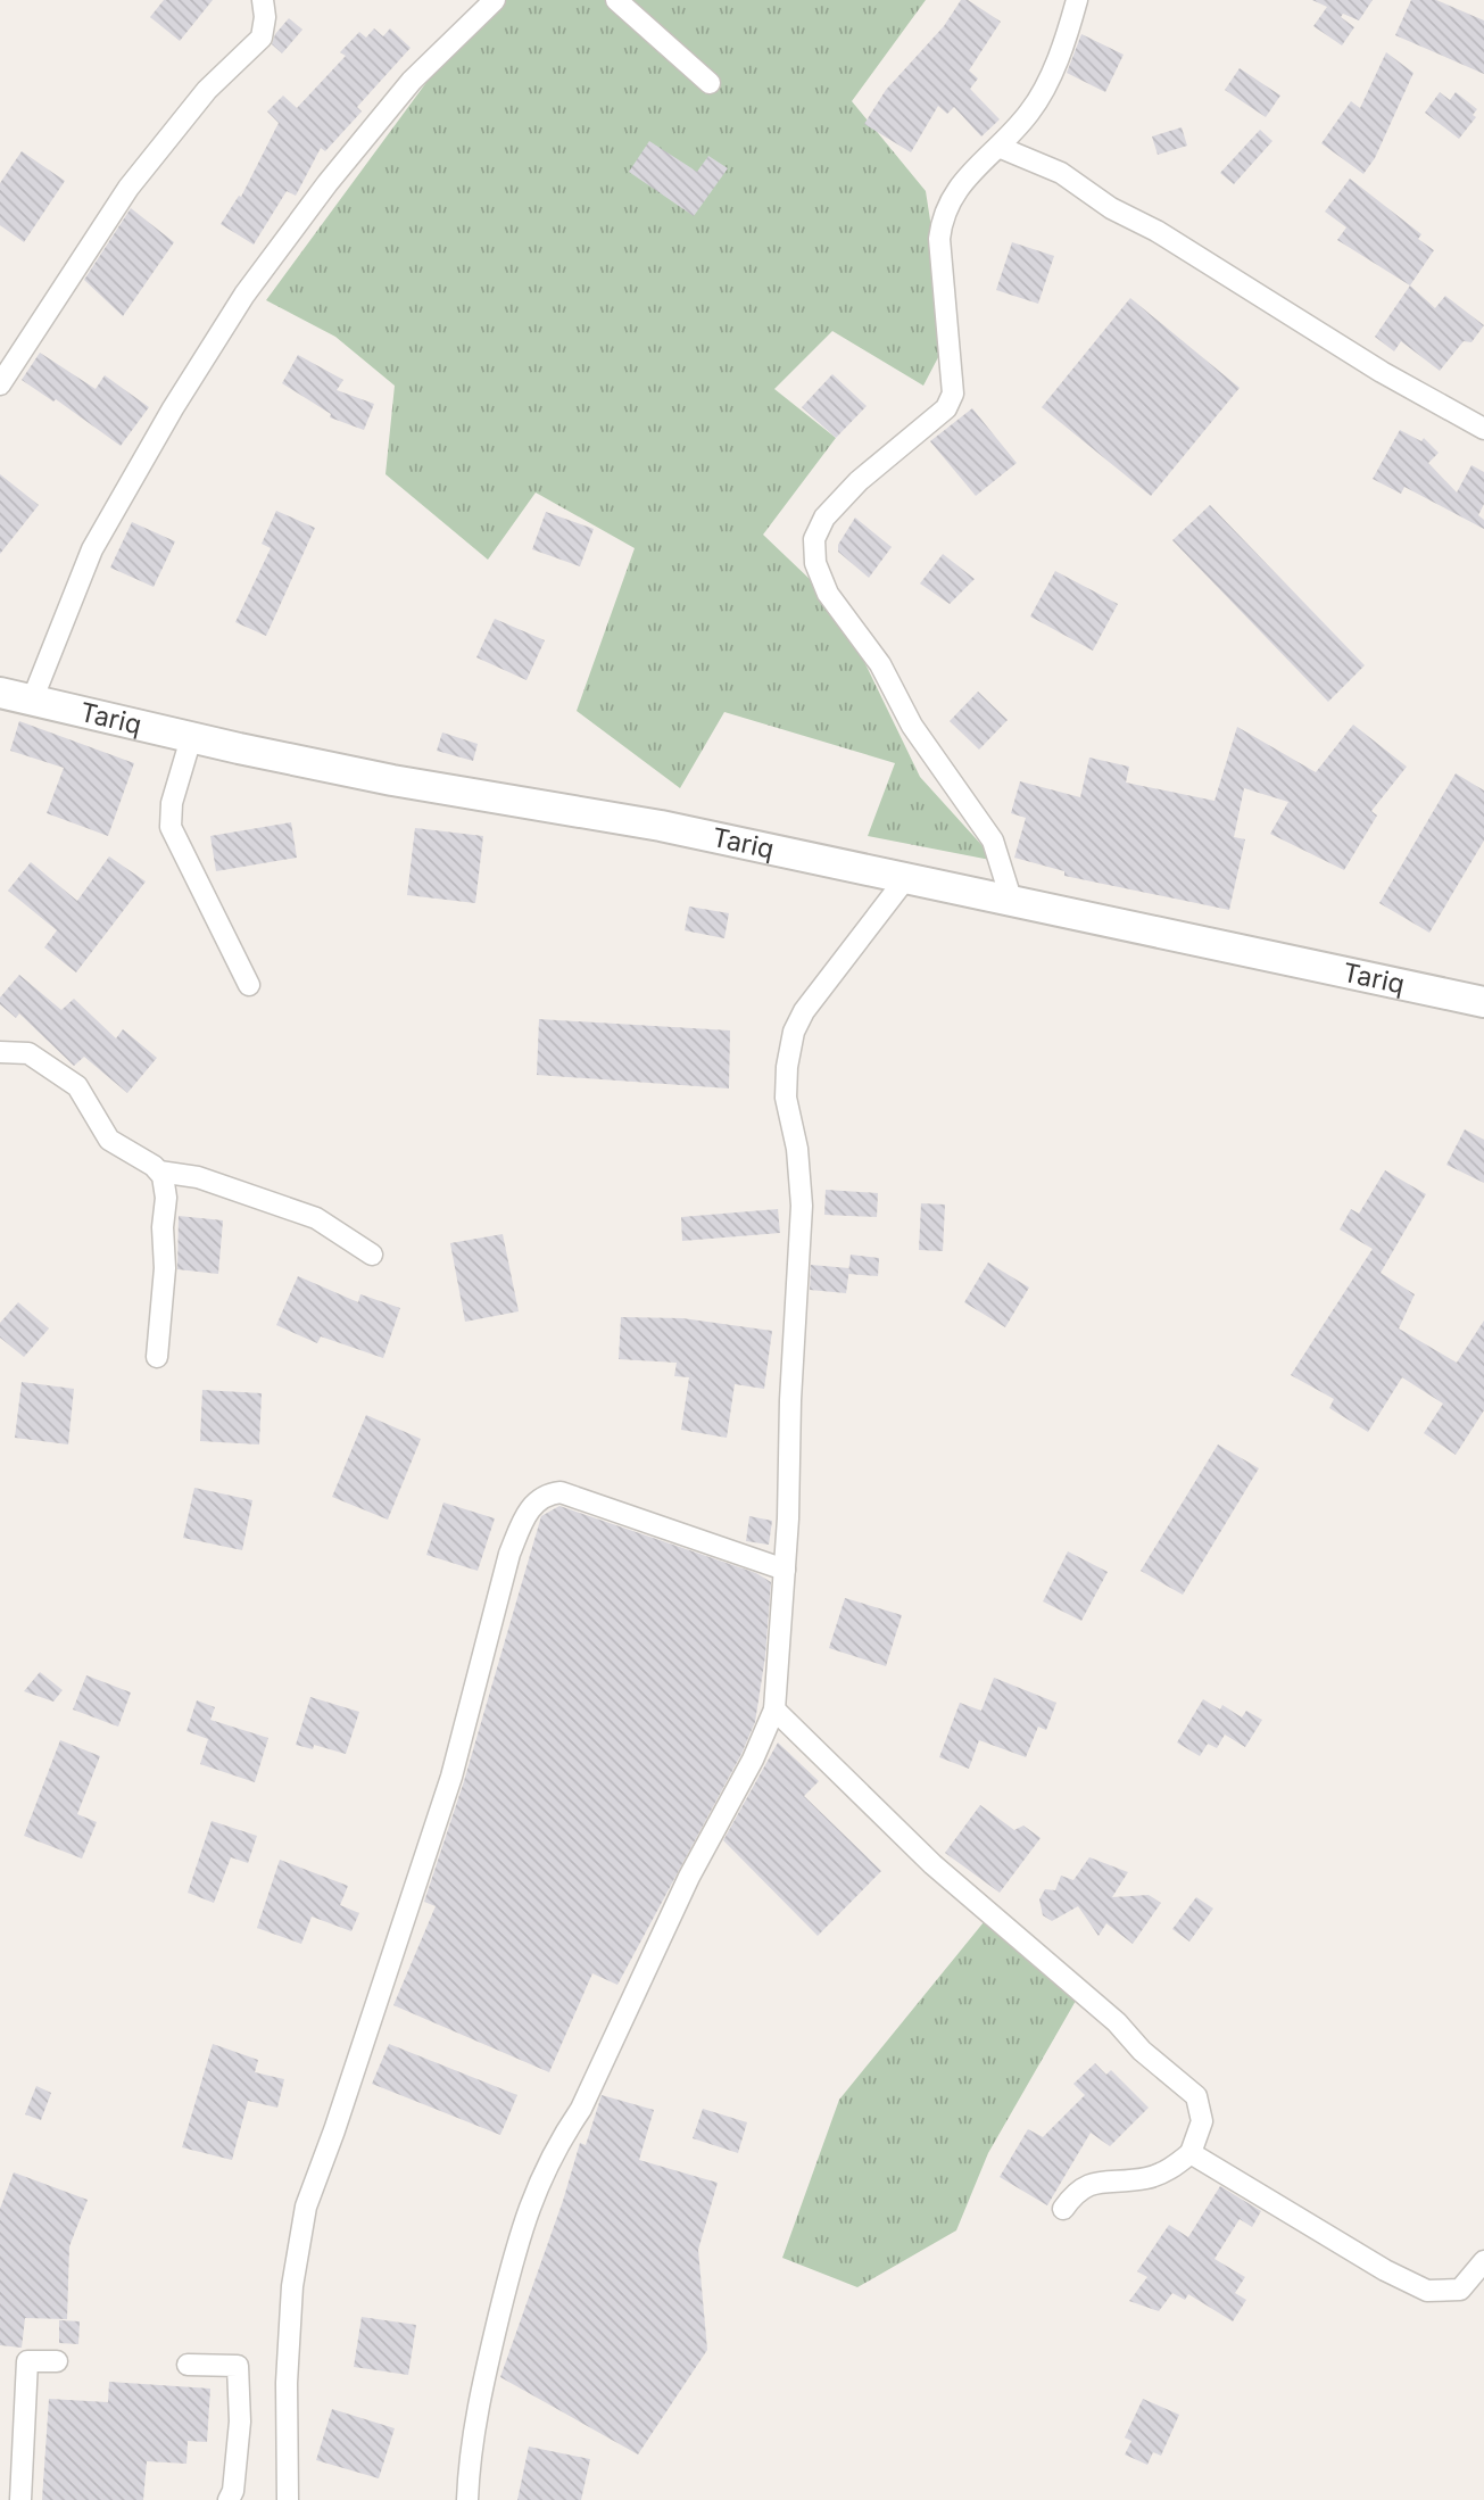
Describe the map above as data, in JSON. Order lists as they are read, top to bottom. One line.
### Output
{"streets":{"main road":["Tariq"]}}
